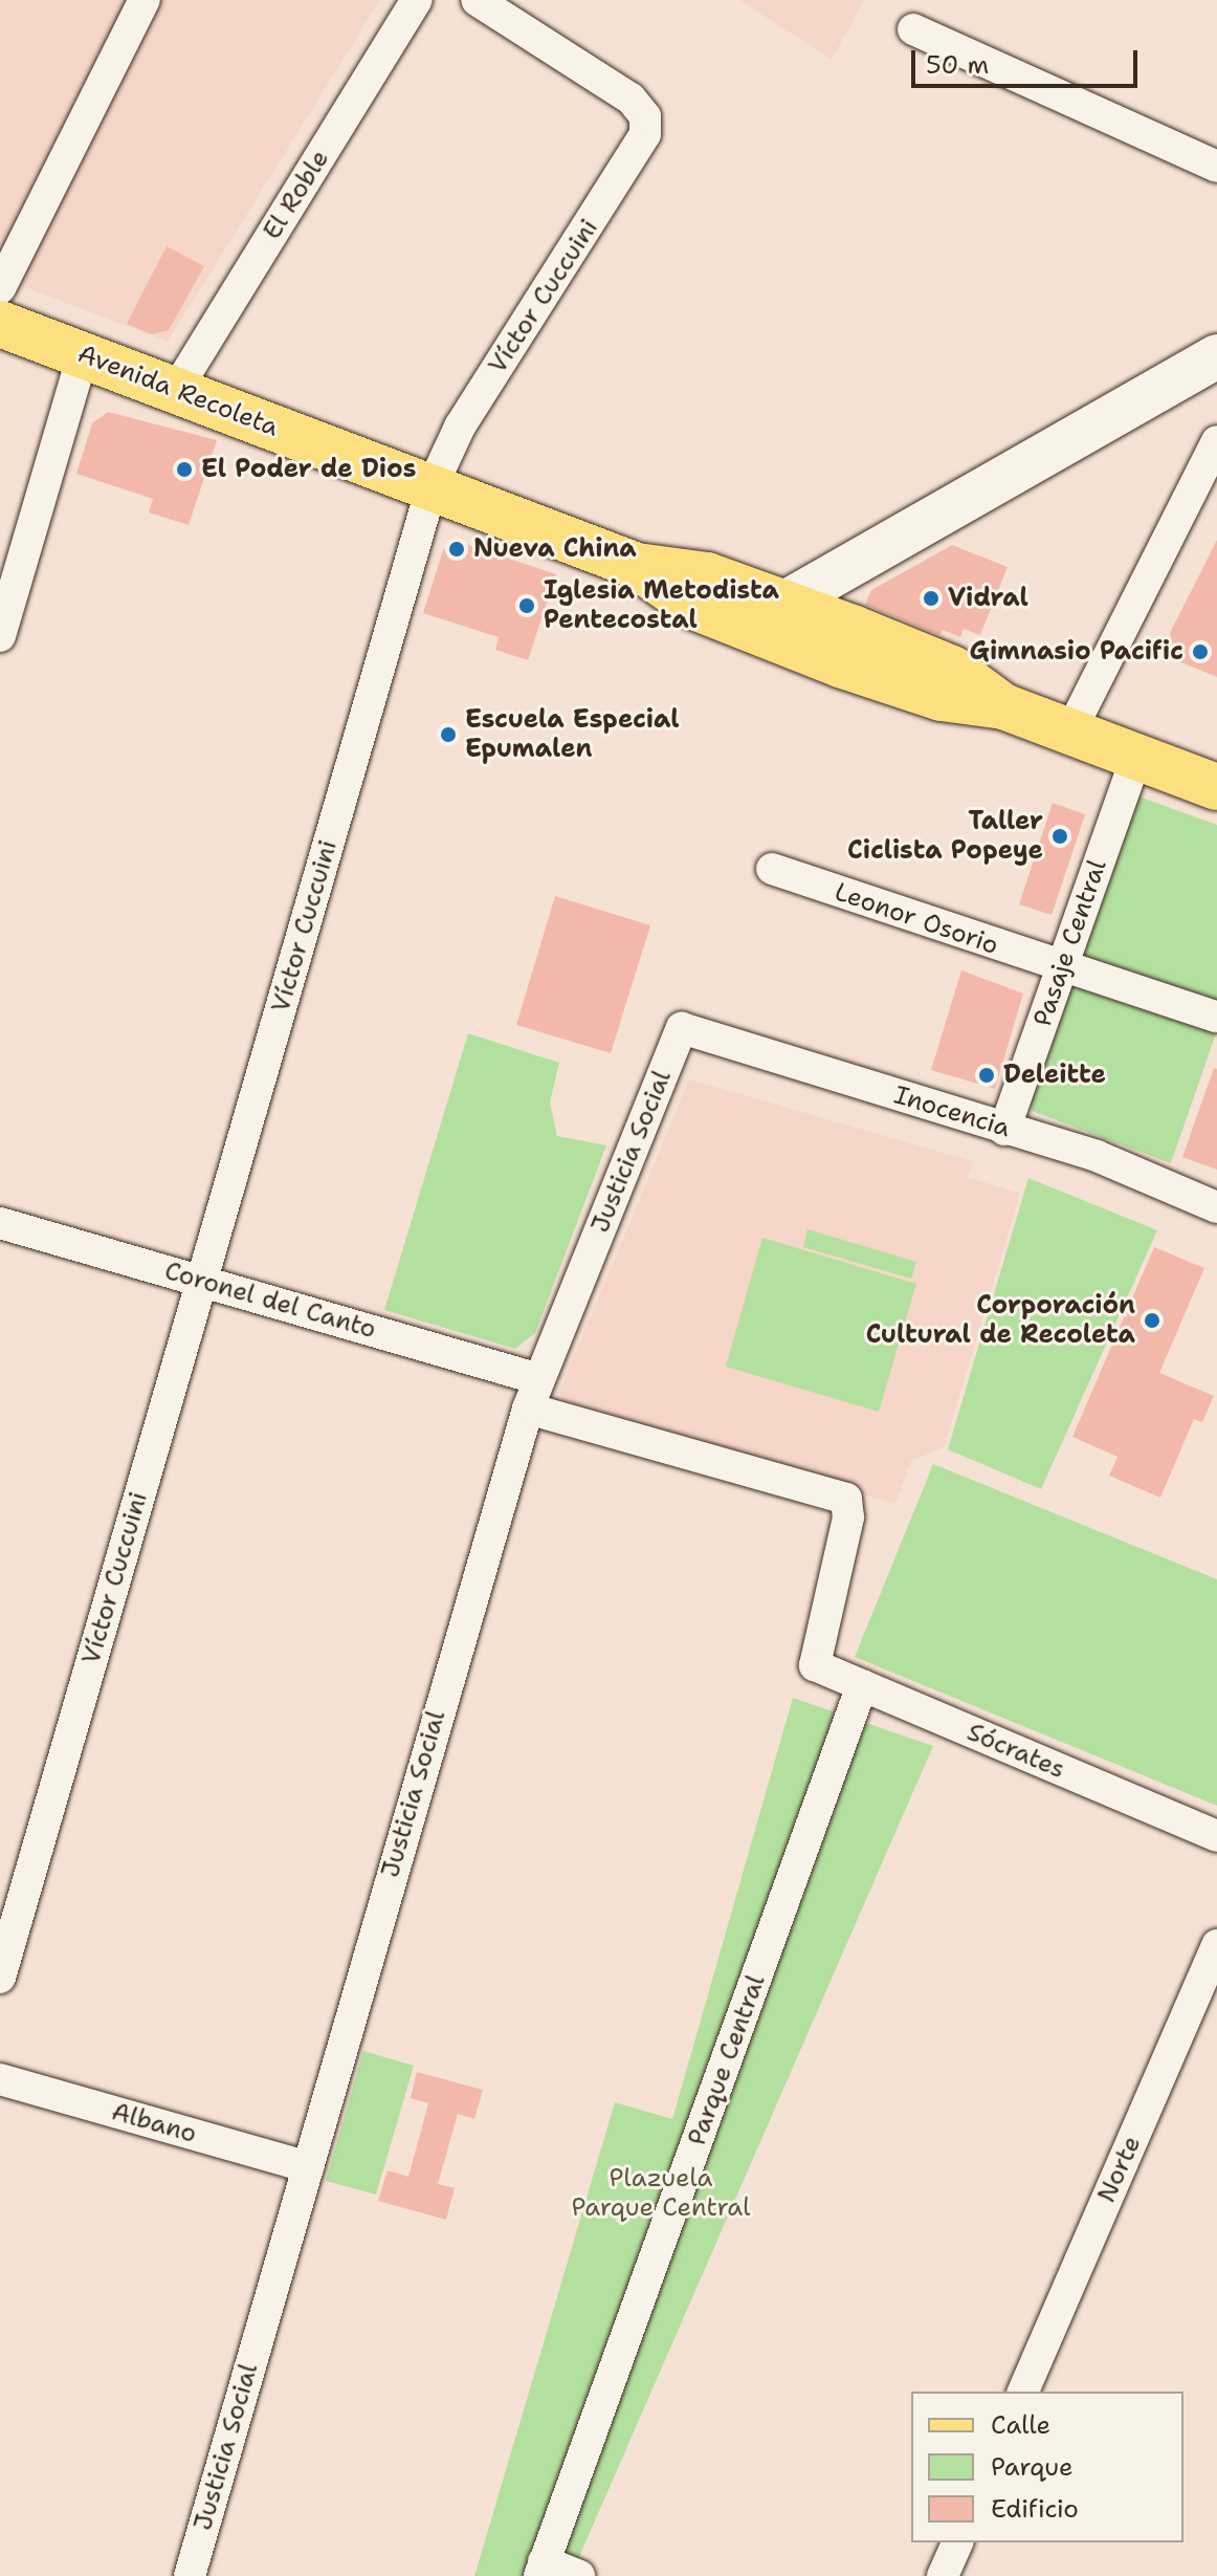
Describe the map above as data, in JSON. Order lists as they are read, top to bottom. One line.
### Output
{"streets":{"main road":["Avenida Recoleta"],"street":["El Roble","Víctor Cuccuini","Leonor Osorio","Pasaje Central","Inocencia","Justicia Social","Coronel del Canto","Sócrates","Parque Central","Albano","Norte"]},"crossings":[["El Roble","Avenida Recoleta"],["Víctor Cuccuini","Avenida Recoleta"],["Víctor Cuccuini","Coronel del Canto"],["Avenida Recoleta","Pasaje Central"],["Leonor Osorio","Pasaje Central"],["Pasaje Central","Inocencia"],["Inocencia","Justicia Social"],["Justicia Social","Coronel del Canto"],["Justicia Social","Albano"],["Coronel del Canto","Sócrates"],["Sócrates","Parque Central"]],"parks":["Plazuela Parque Central"],"places":["El Poder de Dios","Nueva China","Vidral","Iglesia Metodista Pentecostal","Gimnasio Pacific","Escuela Especial Epumalen","Taller Ciclista Popeye","Deleitte","Corporación Cultural de Recoleta"],"legend":["Calle","Parque","Edificio"],"scale_bar":"50 m"}
